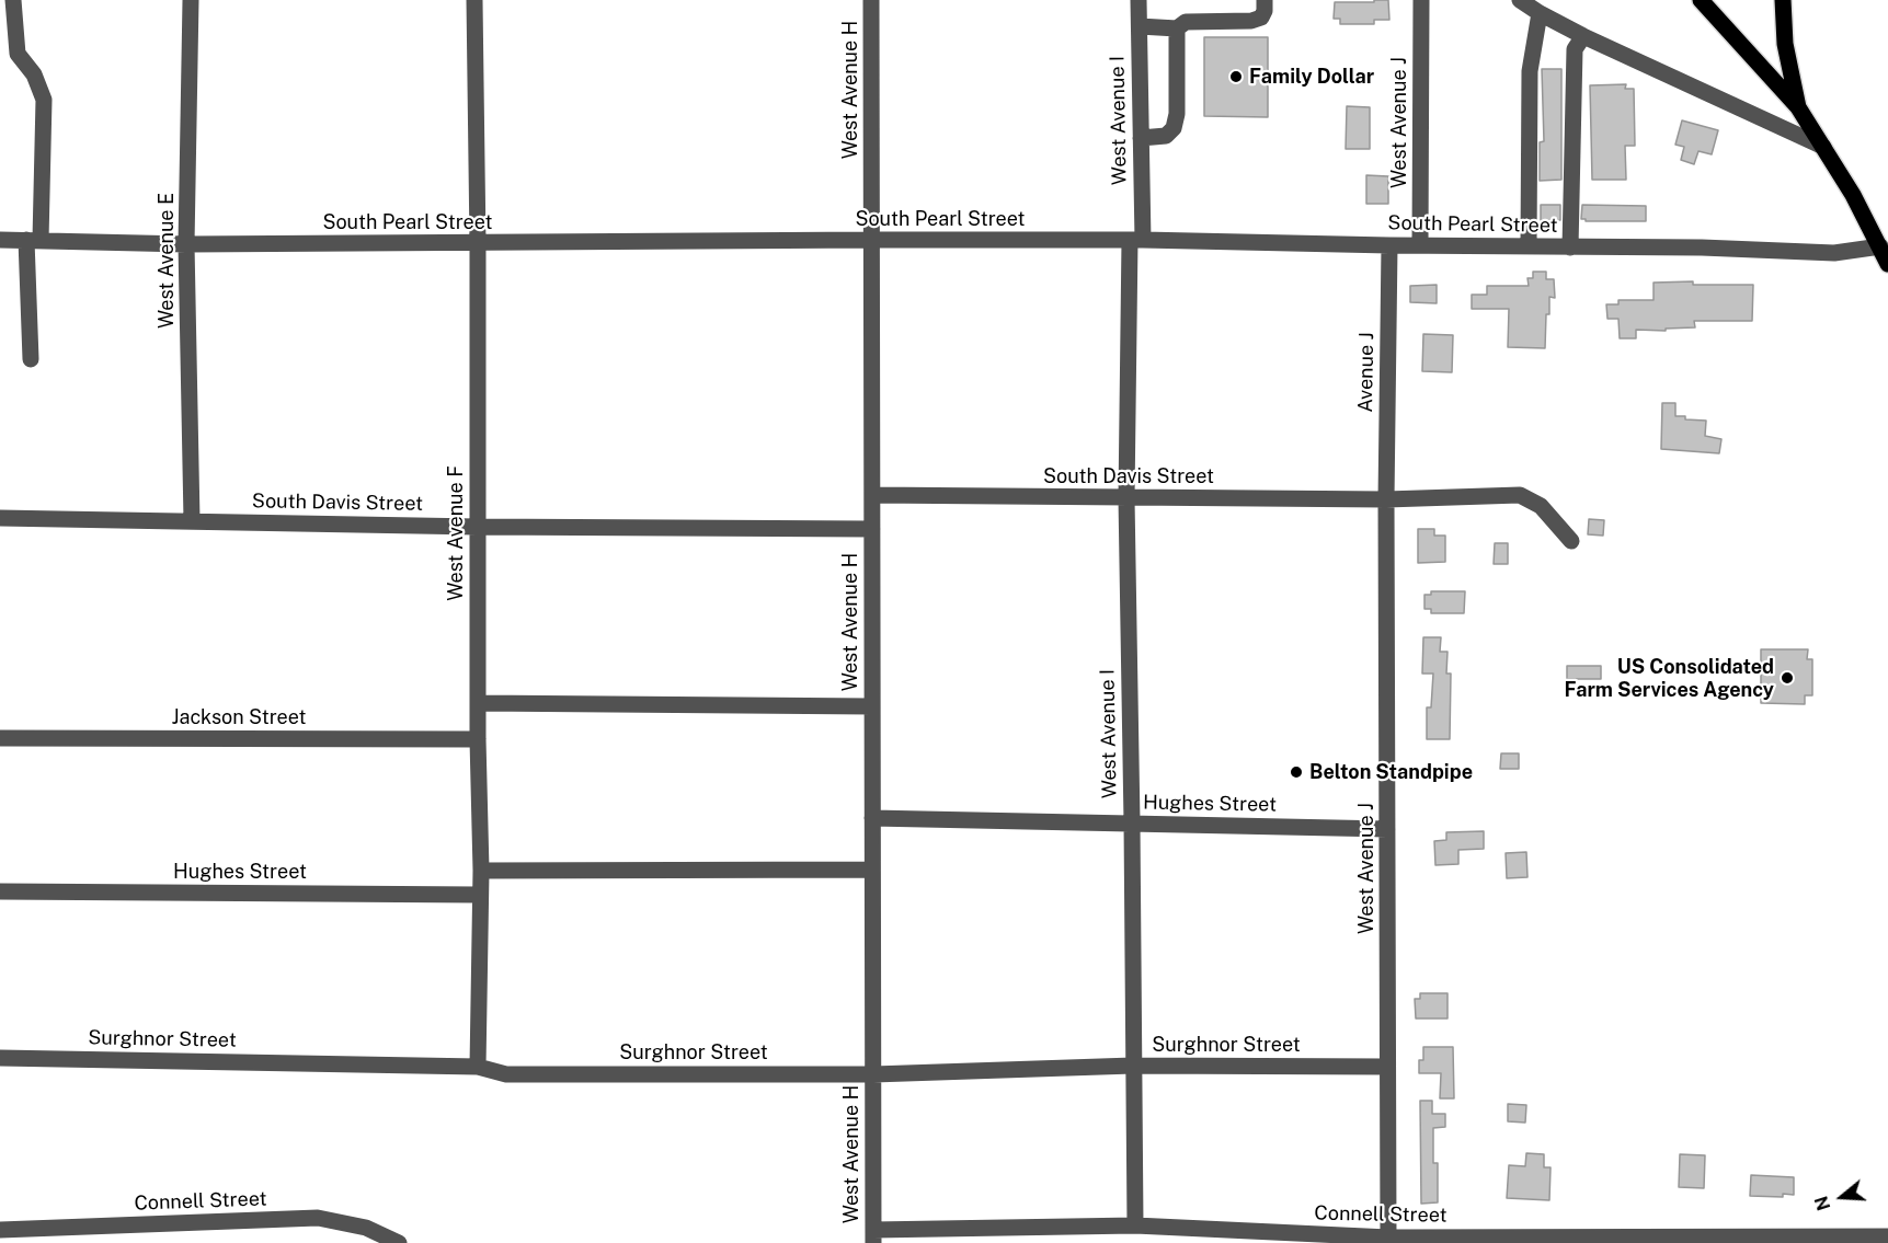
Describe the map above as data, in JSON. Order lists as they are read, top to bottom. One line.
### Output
{"streets":{"street":["West Avenue H","West Avenue I","West Avenue J","South Pearl Street","West Avenue E","Avenue J","South Davis Street","West Avenue F","Jackson Street","Hughes Street","Surghnor Street","Connell Street"]},"crossings":[["West Avenue H","South Pearl Street"],["West Avenue H","South Davis Street"],["West Avenue H","Hughes Street"],["West Avenue H","Surghnor Street"],["West Avenue H","Connell Street"],["West Avenue I","South Pearl Street"],["West Avenue I","South Davis Street"],["West Avenue I","Hughes Street"],["West Avenue I","Surghnor Street"],["West Avenue I","Connell Street"],["West Avenue J","South Pearl Street"],["West Avenue J","Avenue J"],["West Avenue J","South Davis Street"],["West Avenue J","Hughes Street"],["West Avenue J","Surghnor Street"],["West Avenue J","Connell Street"],["South Pearl Street","West Avenue E"],["South Pearl Street","Avenue J"],["South Pearl Street","West Avenue F"],["West Avenue E","South Davis Street"],["Avenue J","South Davis Street"],["South Davis Street","West Avenue F"],["West Avenue F","Jackson Street"],["West Avenue F","Hughes Street"],["West Avenue F","Surghnor Street"]],"places":["Family Dollar","US Consolidated Farm Services Agency","Belton Standpipe"],"north":"left"}
